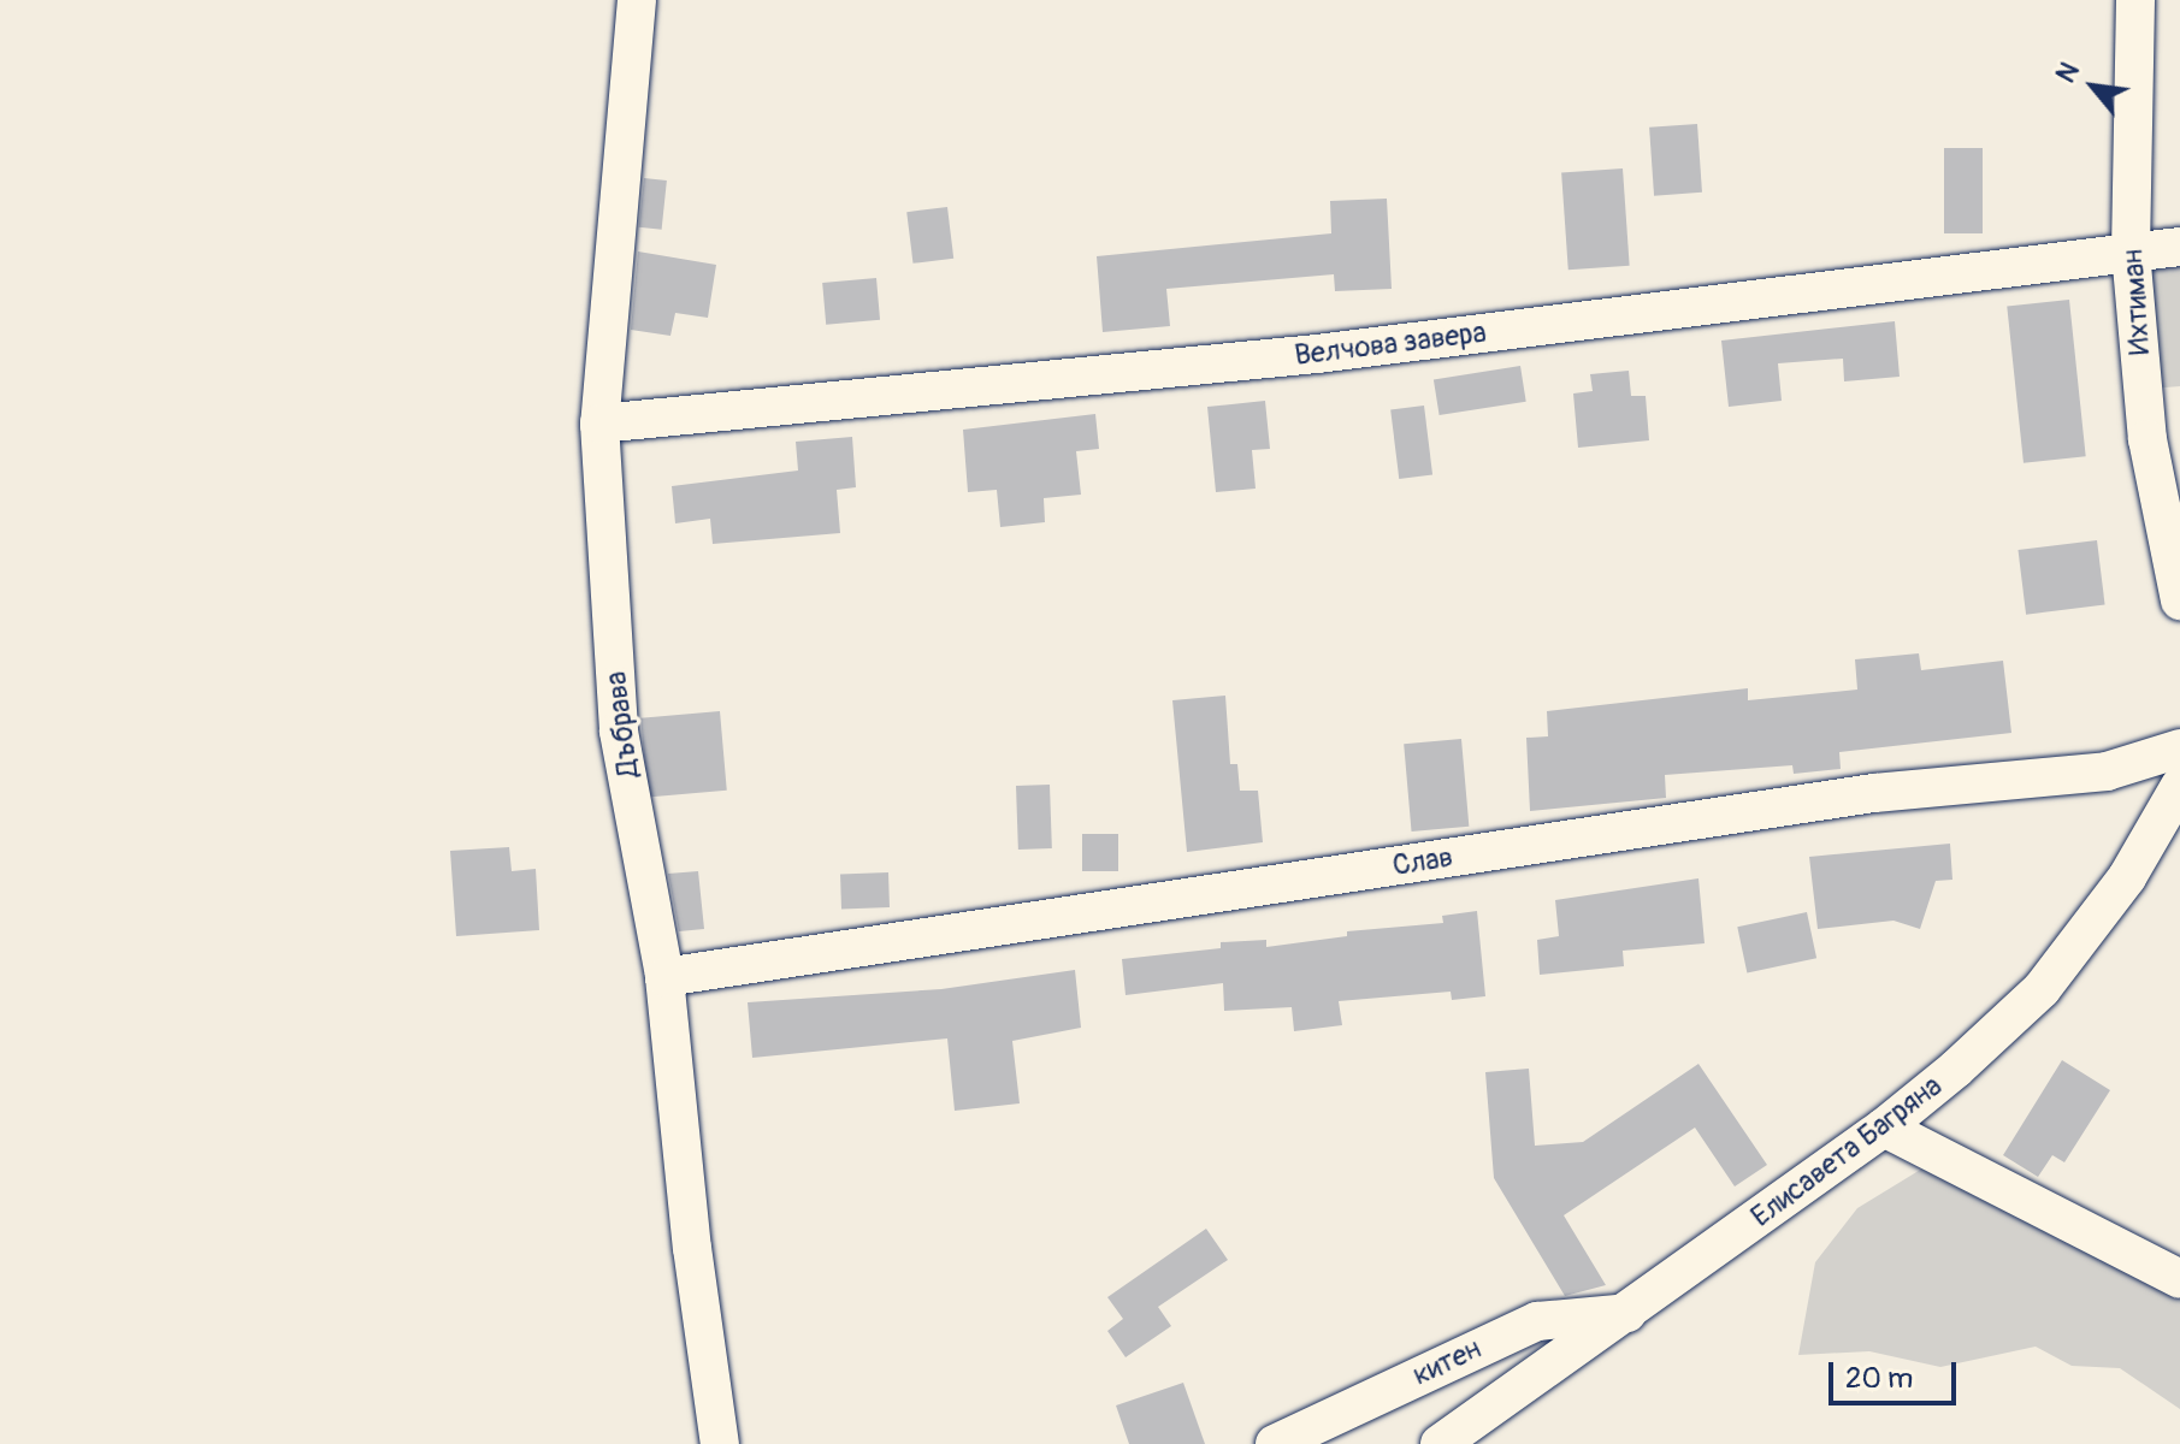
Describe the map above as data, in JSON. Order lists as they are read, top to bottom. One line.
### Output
{"streets":{"street":["Ихтиман","Велчова завера","Дъбрава","Слав","Елисавета Багряна","китен"]},"crossings":[["Ихтиман","Велчова завера"],["Велчова завера","Дъбрава"],["Дъбрава","Слав"],["Елисавета Багряна","китен"]],"scale_bar":"20 m","north":"top left"}
